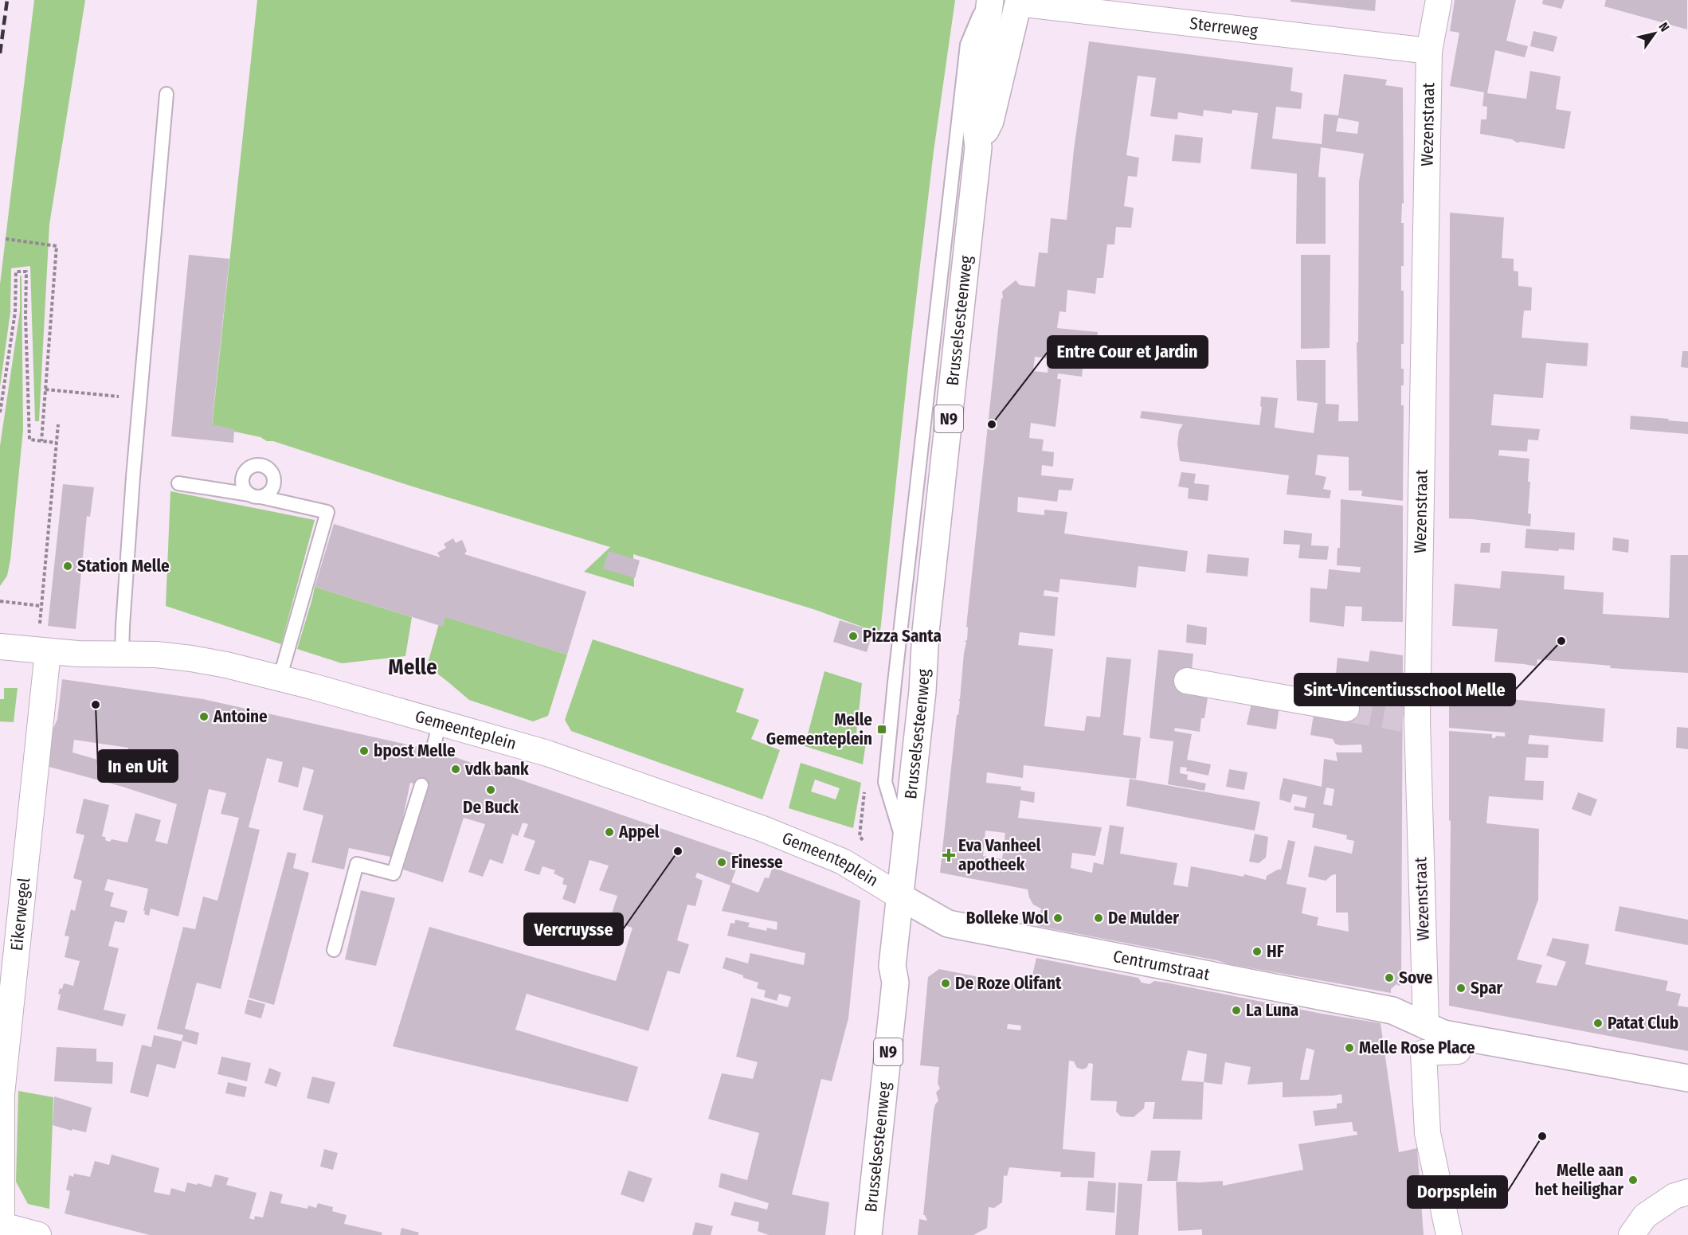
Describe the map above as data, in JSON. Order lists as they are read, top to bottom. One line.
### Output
{"streets":{"main road":["Brusselsesteenweg","N9","Centrumstraat"],"street":["Sterreweg","Wezenstraat","Gemeenteplein","Eikerwegel"]},"crossings":[["Sterreweg","Wezenstraat"],["Sterreweg","Brusselsesteenweg"],["Wezenstraat","Centrumstraat"],["Brusselsesteenweg","Gemeenteplein"],["Brusselsesteenweg","Centrumstraat"],["Gemeenteplein","Eikerwegel"],["Gemeenteplein","Centrumstraat"]],"districts":["Melle"],"places":{"other":["Entre Cour et Jardin","Station Melle","Pizza Santa","Sint-Vincentiusschool Melle","In en Uit","Antoine","bpost Melle","vdk bank","De Buck","Appel","Vercruysse","Finesse","Bolleke Wol","De Mulder","HF","Sove","De Roze Olifant","Spar","La Luna","Patat Club","Melle Rose Place","Dorpsplein","Melle aan het heilighar"],"transit":["Melle Gemeenteplein"],"health":["Eva Vanheel apotheek"]},"north":"top right"}
